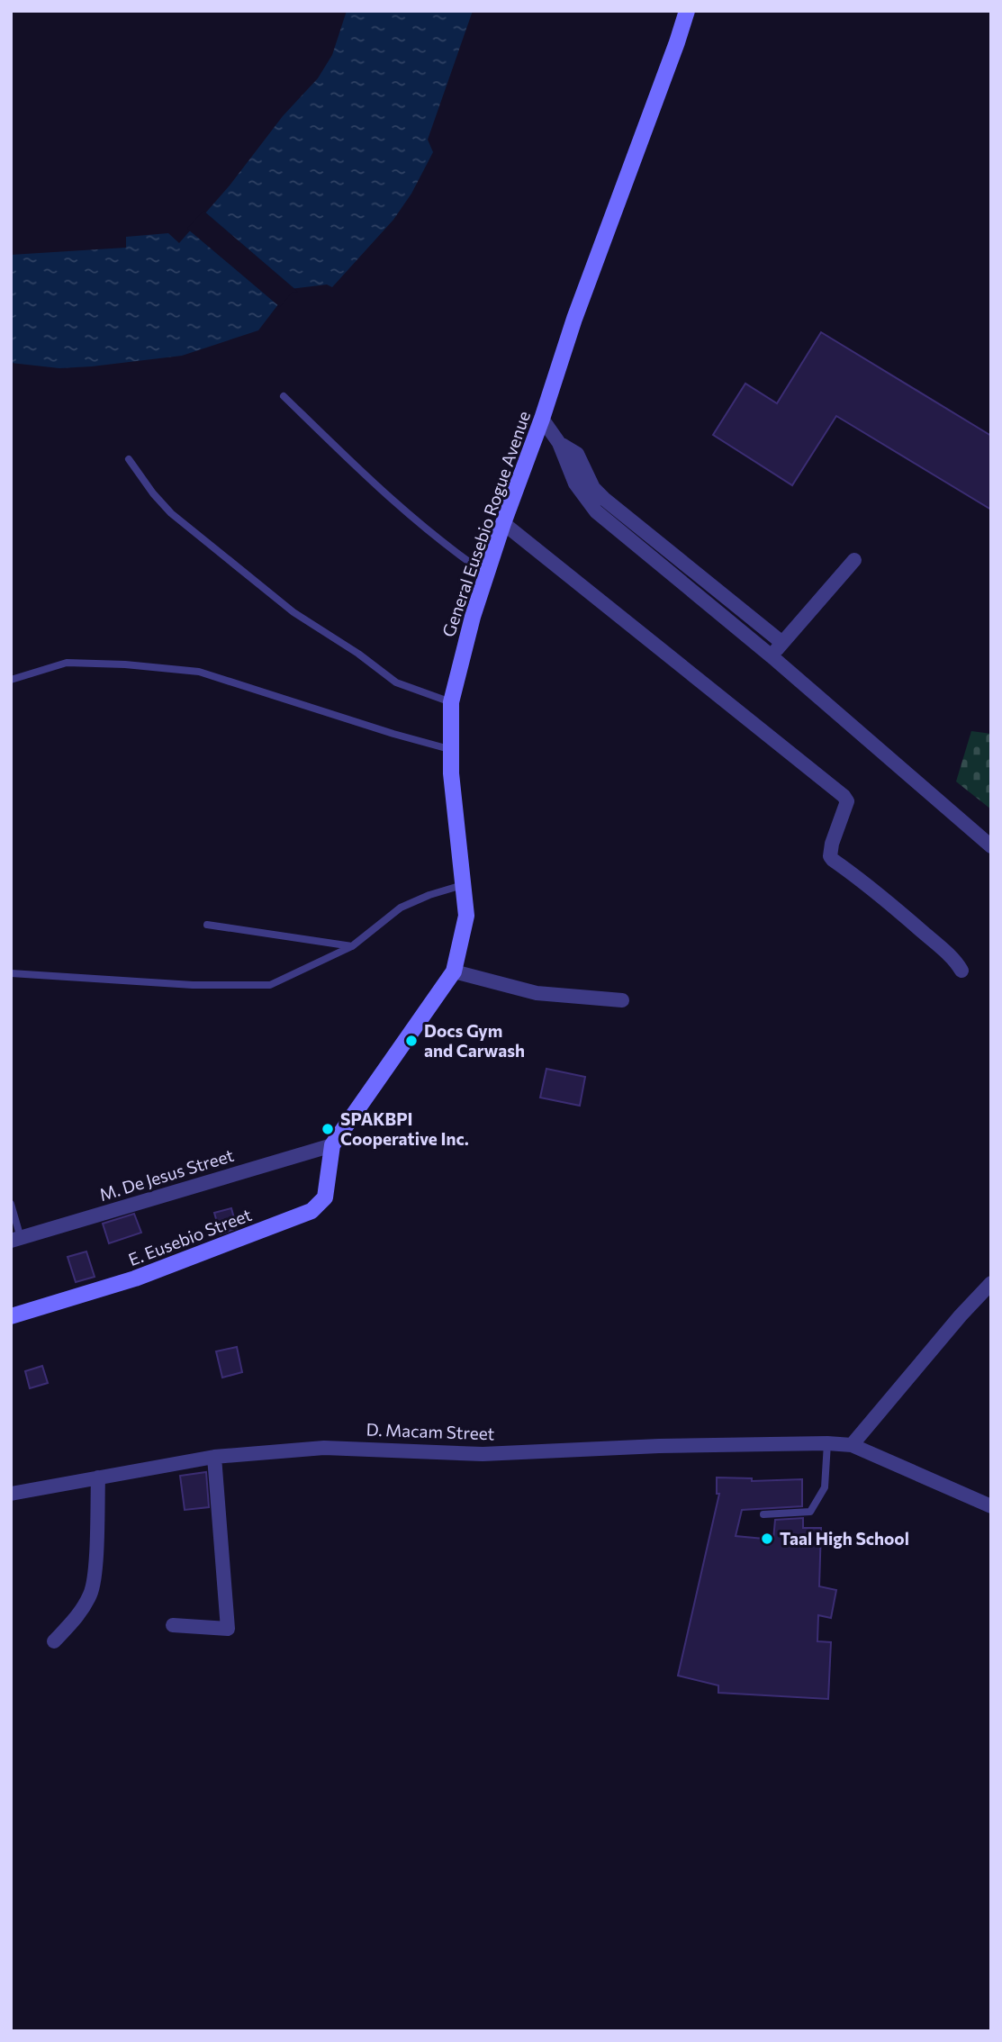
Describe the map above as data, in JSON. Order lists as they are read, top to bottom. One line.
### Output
{"streets":{"main road":["General Eusebio Rogue Avenue","E. Eusebio Street"],"street":["M. De Jesus Street","D. Macam Street"]},"crossings":[["General Eusebio Rogue Avenue","M. De Jesus Street"],["General Eusebio Rogue Avenue","E. Eusebio Street"],["M. De Jesus Street","E. Eusebio Street"]],"places":["Docs Gym and Carwash","SPAKBPI Cooperative Inc.","Taal High School"]}
